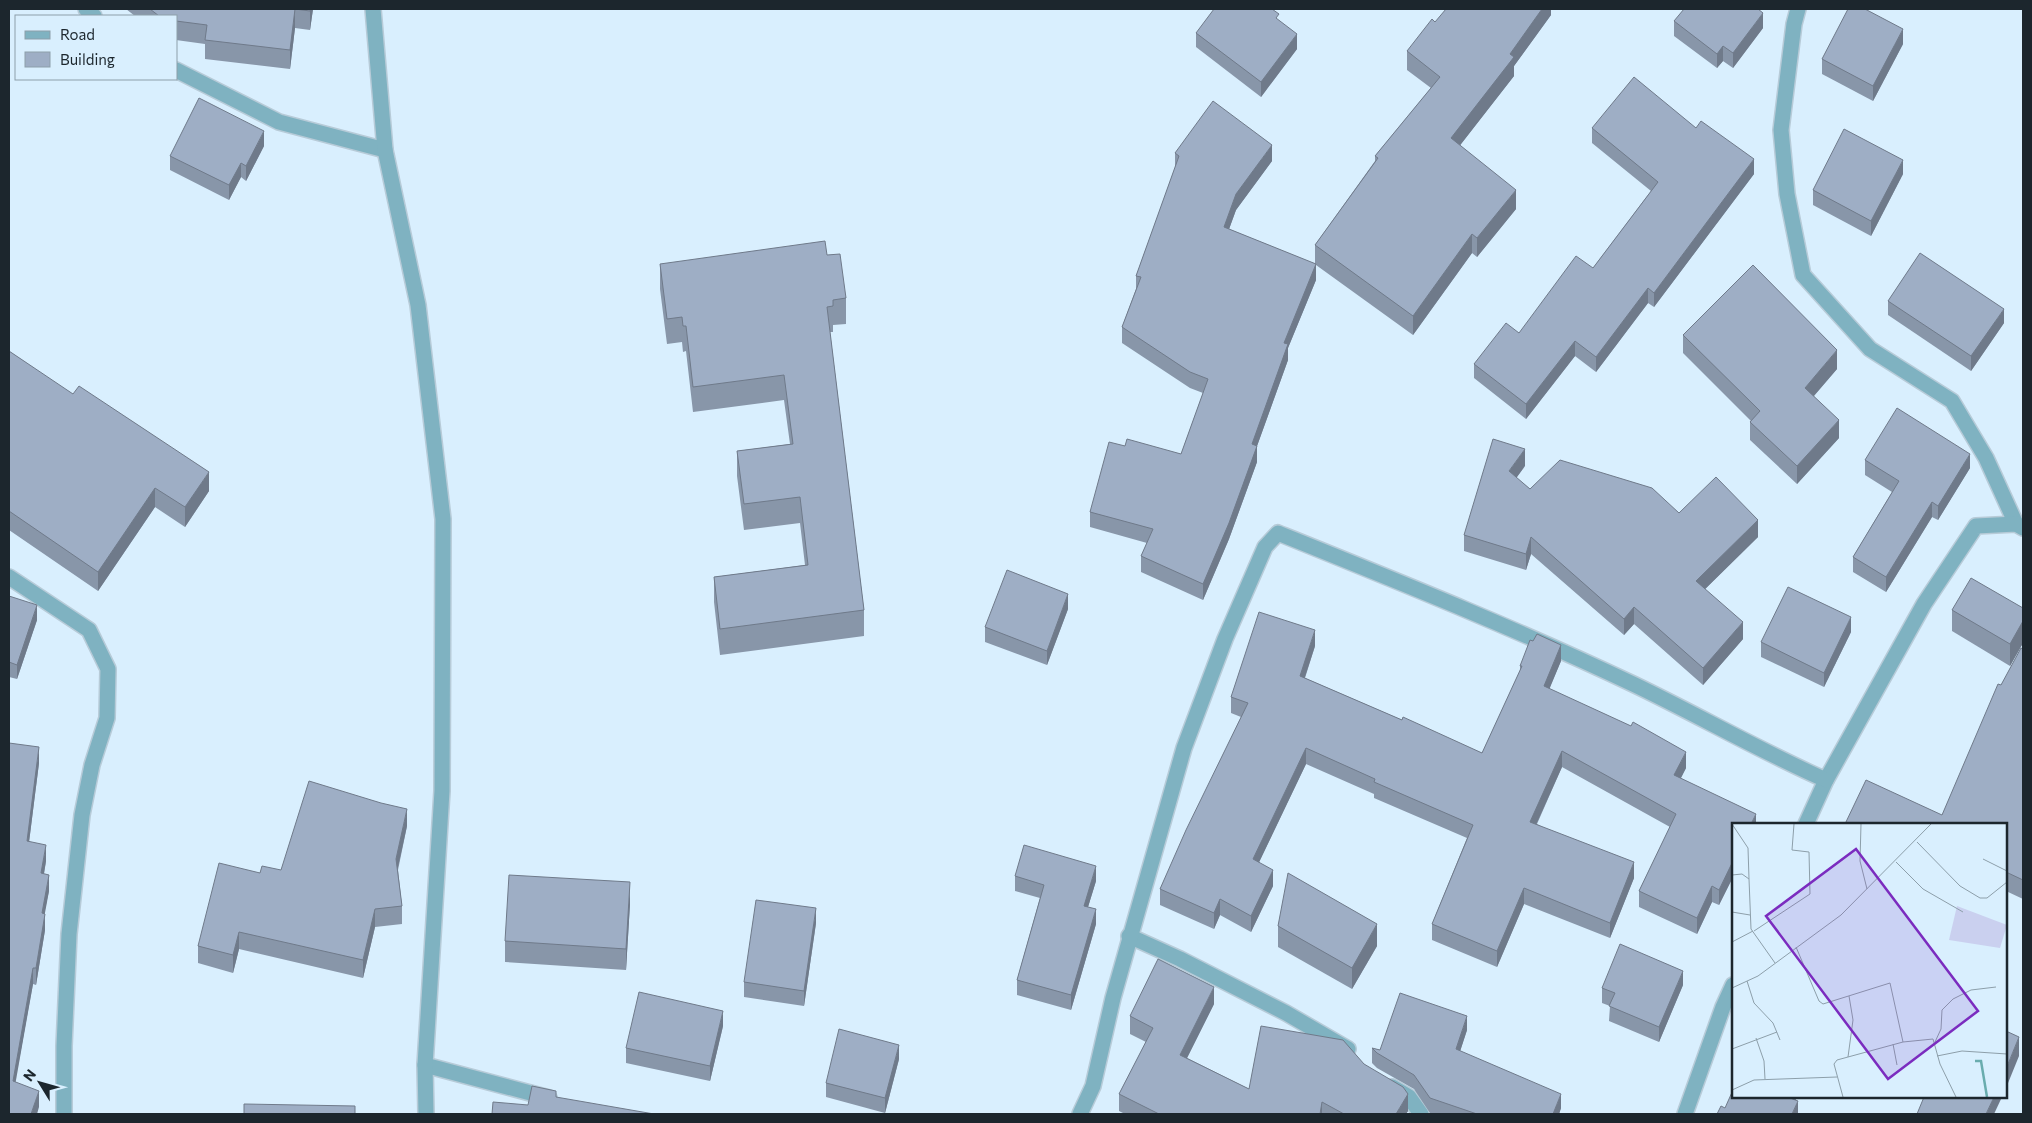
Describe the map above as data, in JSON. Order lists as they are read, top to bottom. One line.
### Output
{"legend":["Road","Building"],"north":"top left"}
